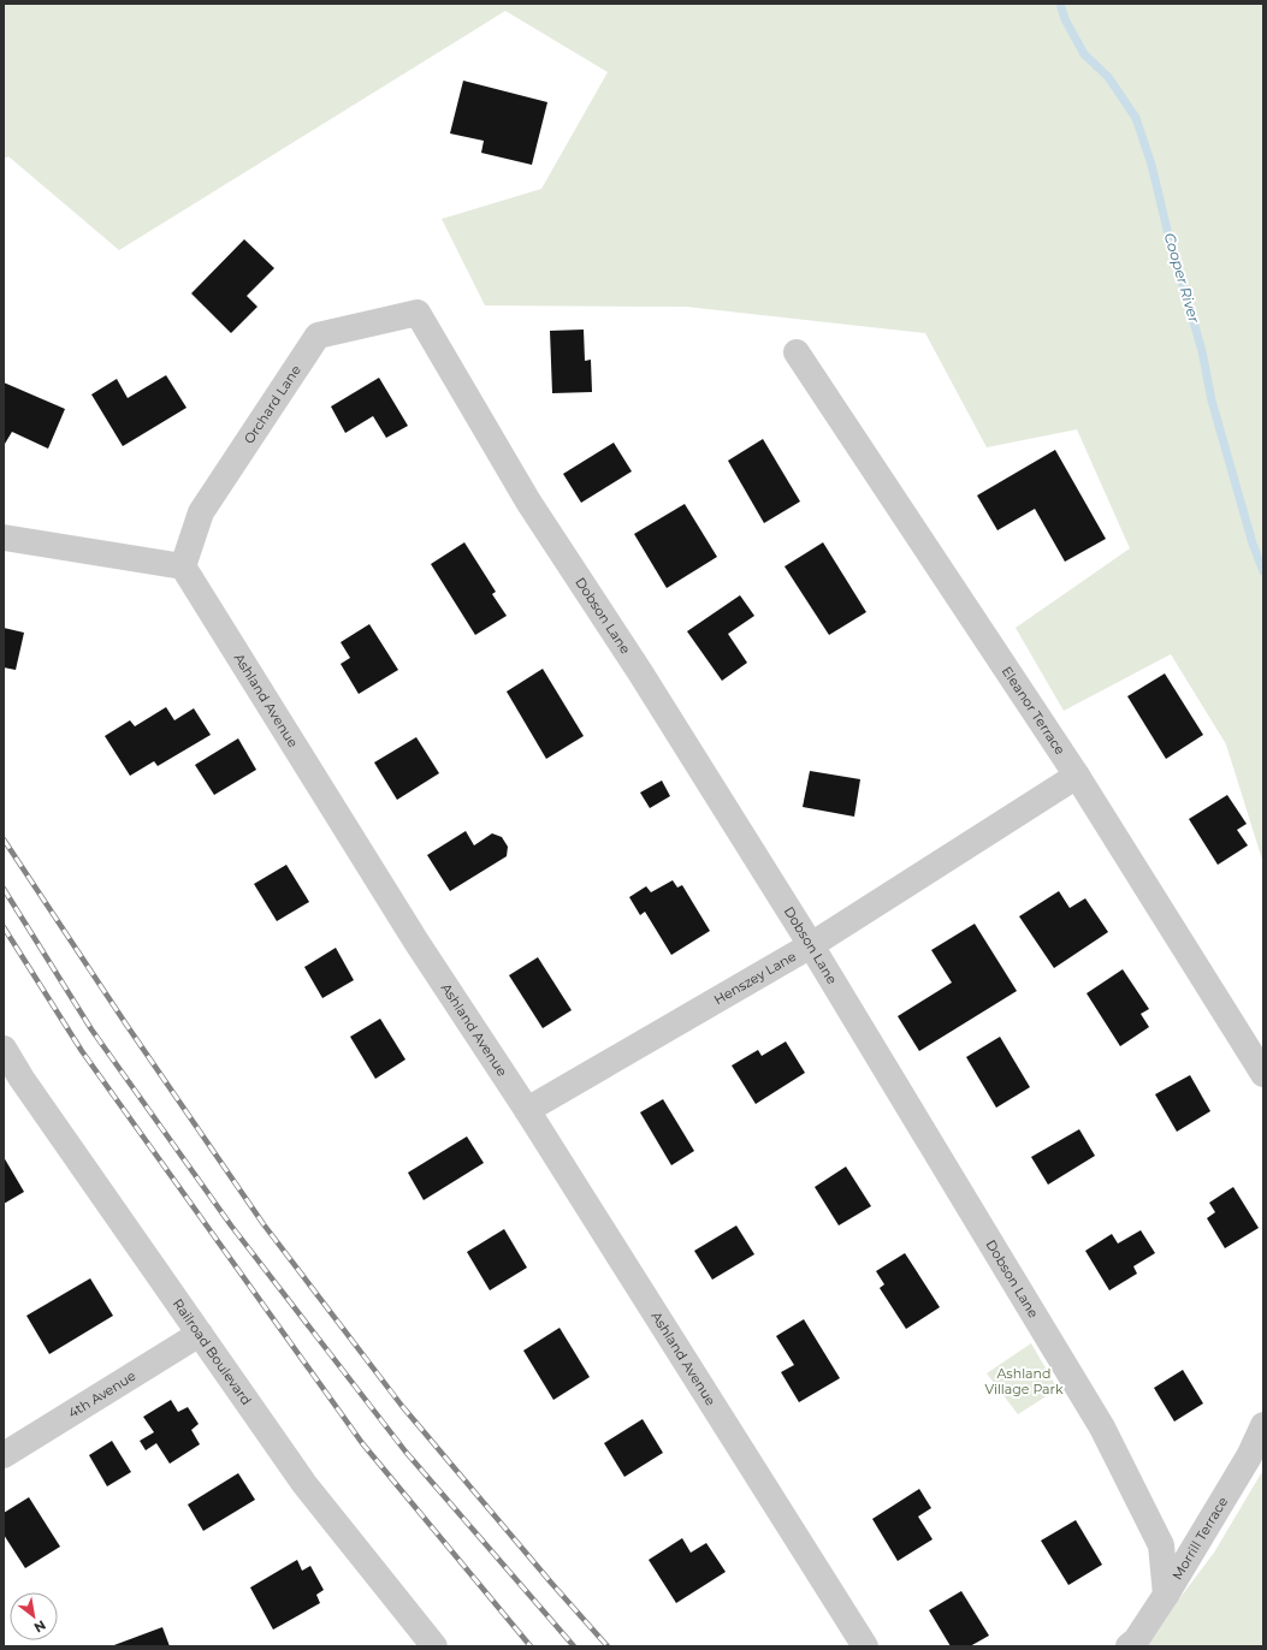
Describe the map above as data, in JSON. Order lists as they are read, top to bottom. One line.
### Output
{"streets":{"street":["Orchard Lane","Dobson Lane","Ashland Avenue","Eleanor Terrace","Henszey Lane","Railroad Boulevard","4th Avenue","Morrill Terrace"]},"crossings":[["Orchard Lane","Dobson Lane"],["Orchard Lane","Ashland Avenue"],["Dobson Lane","Henszey Lane"],["Dobson Lane","Morrill Terrace"],["Ashland Avenue","Henszey Lane"],["Eleanor Terrace","Henszey Lane"],["Railroad Boulevard","4th Avenue"]],"water":["Cooper River"],"parks":["Ashland Village Park"],"north":"bottom right"}
